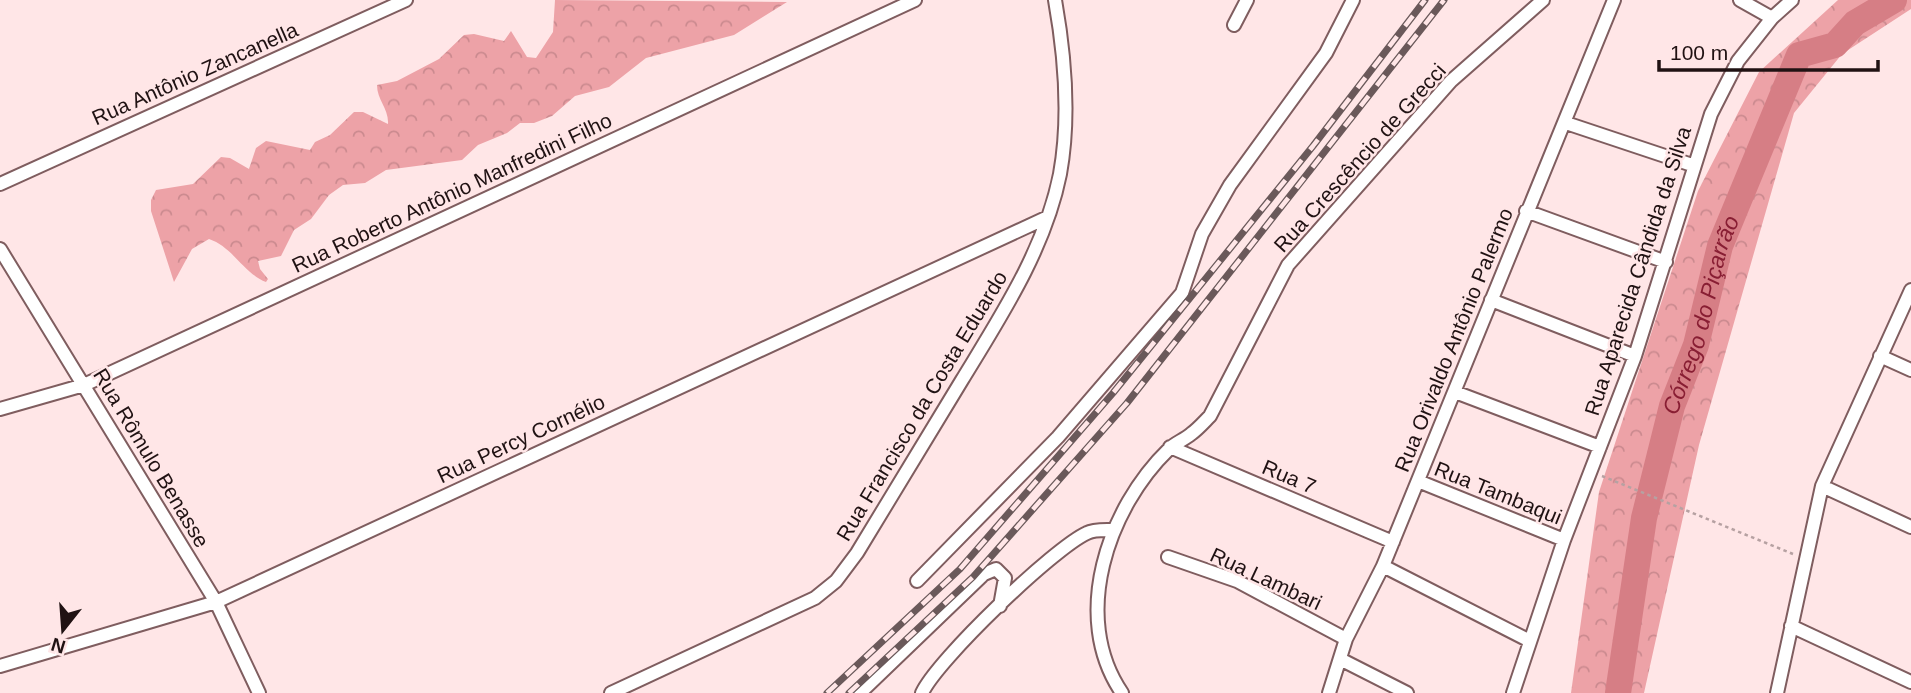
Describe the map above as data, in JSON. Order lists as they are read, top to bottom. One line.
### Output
{"streets":{"street":["Rua Antônio Zancanella","Rua Crescêncio de Grecci","Rua Roberto Antônio Manfredini Filho","Rua Aparecida Cândida da Silva","Rua Orivaldo Antônio Palermo","Rua Francisco da Costa Eduardo","Rua Percy Cornélio","Rua Rômulo Benasse","Rua 7","Rua Tambaqui","Rua Lambari"]},"crossings":[["Rua Crescêncio de Grecci","Rua 7"],["Rua Roberto Antônio Manfredini Filho","Rua Rômulo Benasse"],["Rua Aparecida Cândida da Silva","Rua Tambaqui"],["Rua Orivaldo Antônio Palermo","Rua 7"],["Rua Orivaldo Antônio Palermo","Rua Tambaqui"],["Rua Orivaldo Antônio Palermo","Rua Lambari"],["Rua Francisco da Costa Eduardo","Rua Percy Cornélio"],["Rua Percy Cornélio","Rua Rômulo Benasse"]],"water":["Córrego do Piçarrão"],"scale_bar":"100 m","north":"bottom"}
